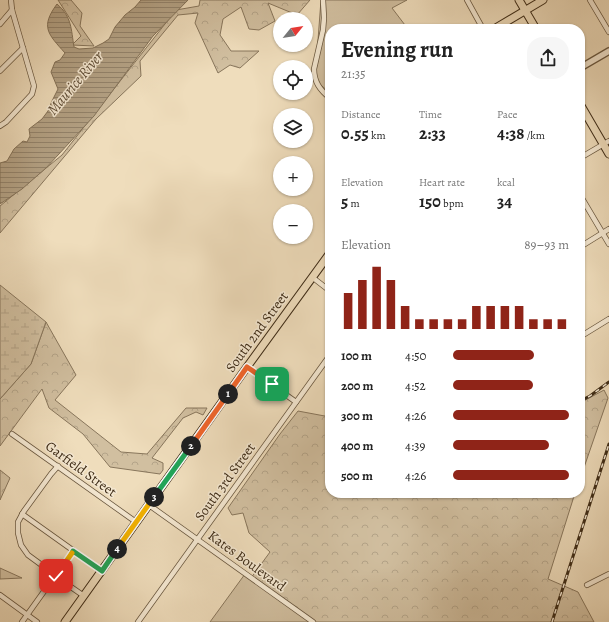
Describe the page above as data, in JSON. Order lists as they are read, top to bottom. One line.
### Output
{"streets":{"main road":["South 2nd Street"],"street":["Garfield Street","South 3rd Street","Kates Boulevard"]},"crossings":[["South 2nd Street","Garfield Street"],["South 2nd Street","Kates Boulevard"],["South 3rd Street","Kates Boulevard"]],"water":["Maurice River"],"north":"top right","page":{"map_buttons":["+","−"],"heading":["Evening run","21:35"],"stats":[["Distance","0.55 km"],["Time","2:33"],["Pace","4:38 /km"],["Elevation","5 m"],["Heart rate","150 bpm"],["kcal","34"]],"chart":["Elevation","89–93 m"],"list":[{"name":"100 m","note":"4:50"},{"name":"200 m","note":"4:52"},{"name":"300 m","note":"4:26"},{"name":"400 m","note":"4:39"},{"name":"500 m","note":"4:26"}],"pins":["1","2","3","4"]}}
